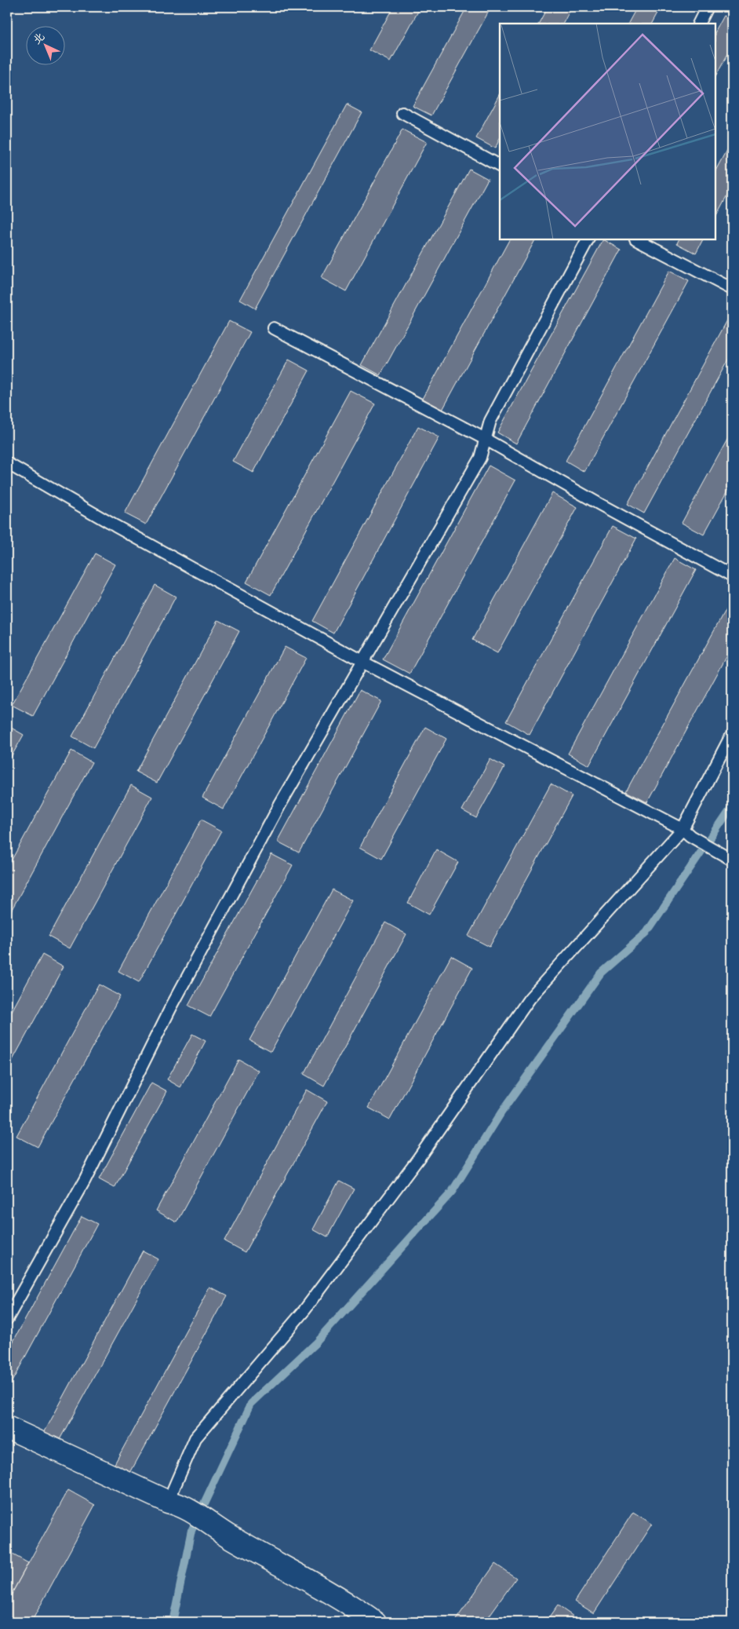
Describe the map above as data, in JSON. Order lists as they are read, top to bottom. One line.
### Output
{"north":"top left"}
